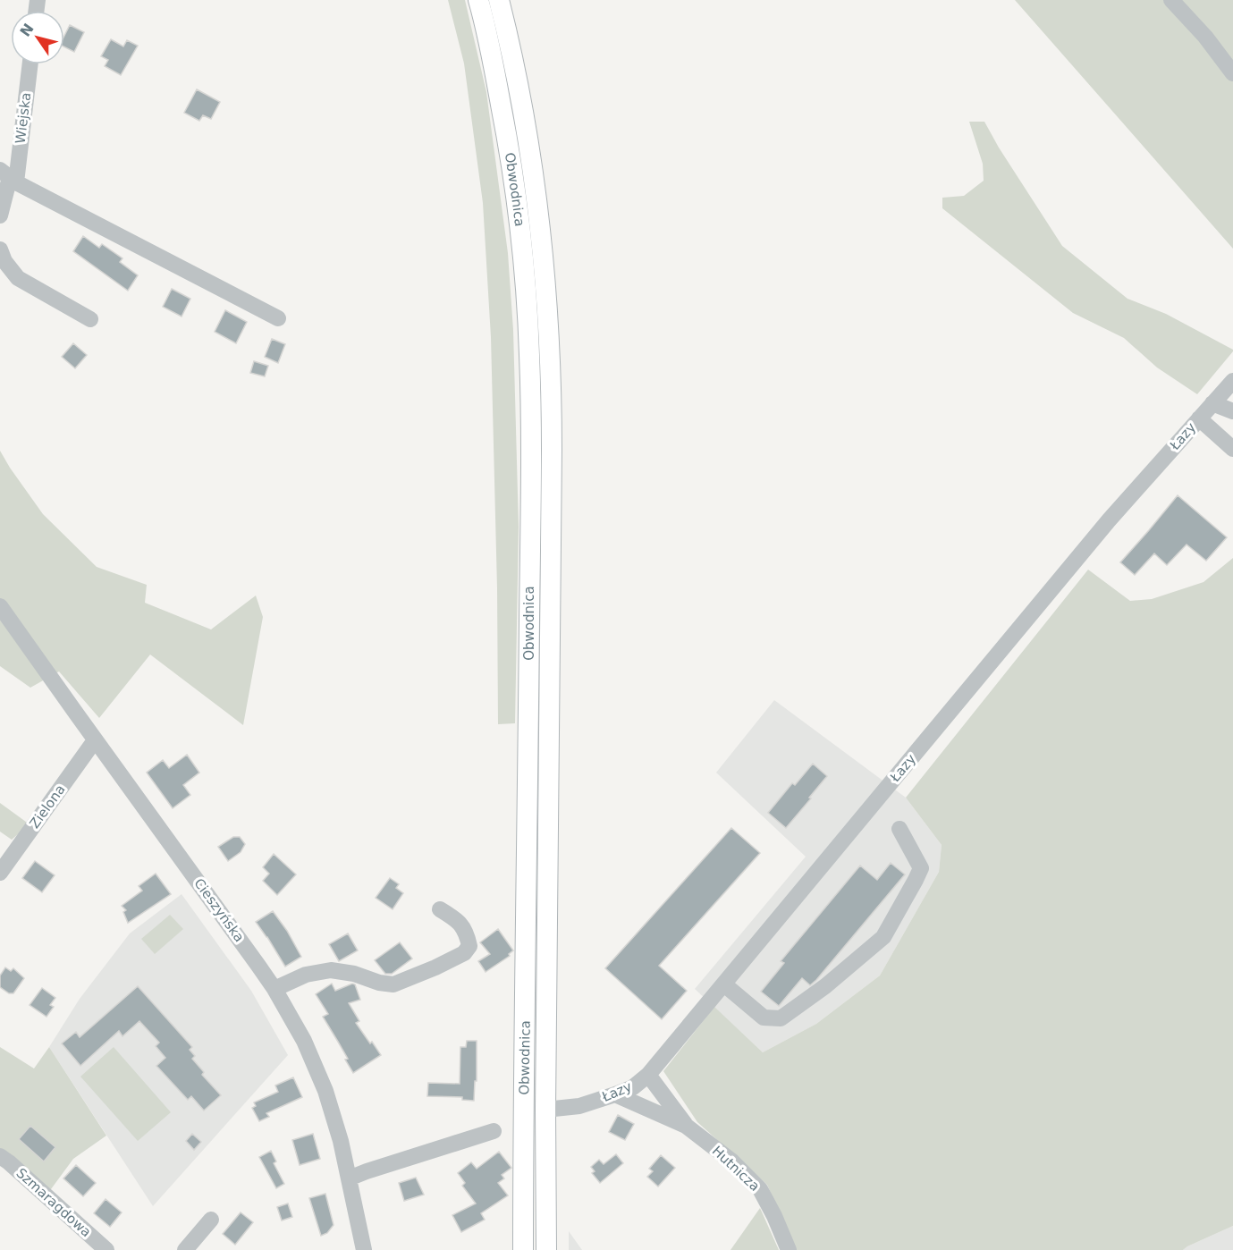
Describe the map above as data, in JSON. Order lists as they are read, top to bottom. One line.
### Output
{"streets":{"main road":["Obwodnica"],"street":["Wiejska","Łazy","Zielona","Cieszyńska","Hutnicza","Szmaragdowa"]},"crossings":[["Obwodnica","Łazy"],["Zielona","Cieszyńska"]],"north":"top left"}
